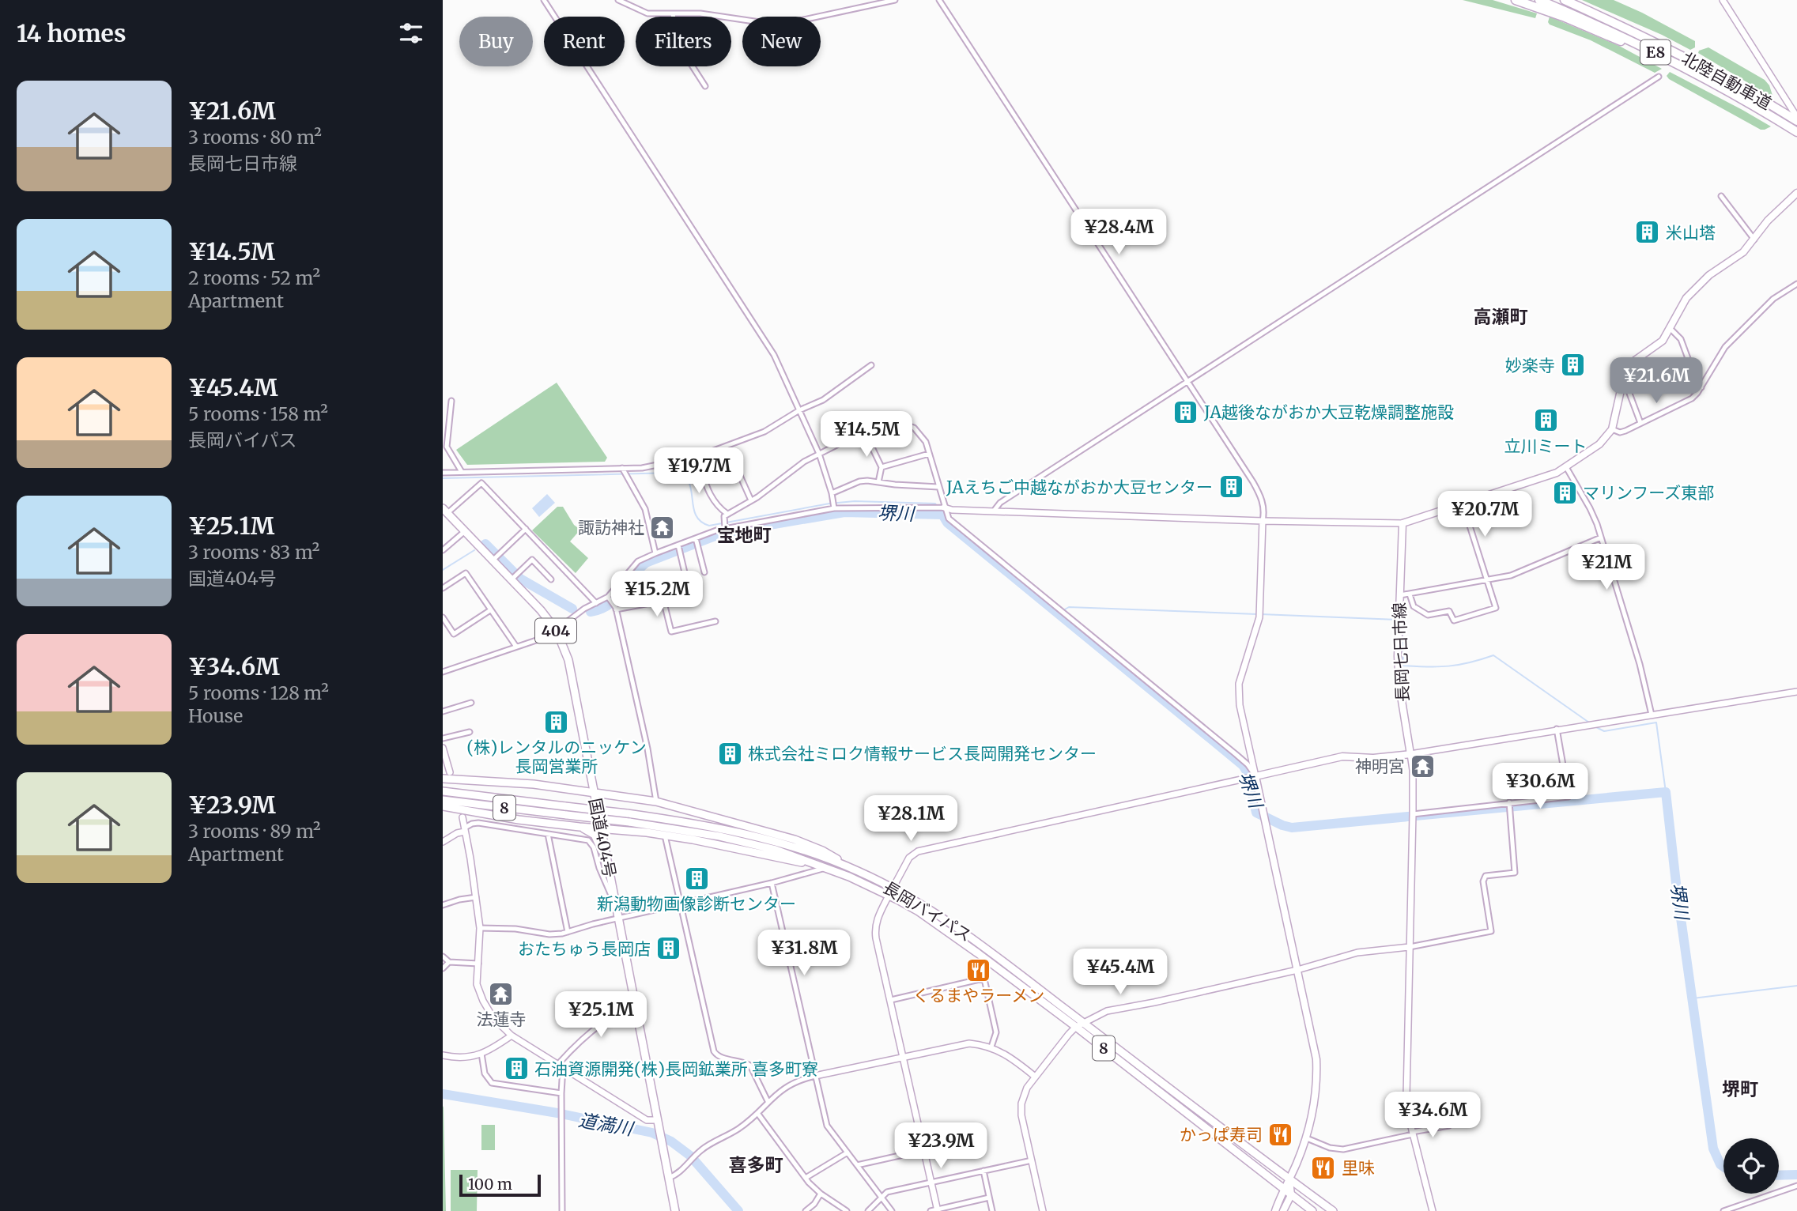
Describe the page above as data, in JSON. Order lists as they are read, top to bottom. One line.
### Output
{"streets":{"highway":["E8","北陸自動車道","404","8","国道404号","長岡バイパス"],"main road":["長岡七日市線"]},"districts":["高瀬町","宝地町","堺町","喜多町"],"water":["堺川","道満川"],"places":{"building":["米山塔","妙楽寺","JA越後ながおか大豆乾燥調整施設","立川ミート","JAえちご中越ながおか大豆センター","マリンフーズ東部","(株)レンタルのニッケン 長岡営業所","株式会社ミロク情報サービス長岡開発センター","新潟動物画像診断センター","おたちゅう長岡店","石油資源開発(株)長岡鉱業所 喜多町寮"],"temple":["諏訪神社","神明宮","法蓮寺"],"restaurant":["くるまやラーメン","かっぱ寿司","里味"]},"scale_bar":"100 m","page":{"heading":"14 homes","chip":["Buy","Rent","Filters","New"],"list":[{"name":"¥21.6M","note":"3 rooms · 80 m² · 長岡七日市線"},{"name":"¥14.5M","note":"2 rooms · 52 m² · Apartment"},{"name":"¥45.4M","note":"5 rooms · 158 m² · 長岡バイパス"},{"name":"¥25.1M","note":"3 rooms · 83 m² · 国道404号"},{"name":"¥34.6M","note":"5 rooms · 128 m² · House"},{"name":"¥23.9M","note":"3 rooms · 89 m² · Apartment"}],"price":["¥28.4M","¥21.6M","¥14.5M","¥19.7M","¥20.7M","¥21M","¥15.2M","¥30.6M","¥28.1M","¥31.8M","¥45.4M","¥25.1M","¥34.6M","¥23.9M"],"scale":"100 m"}}
